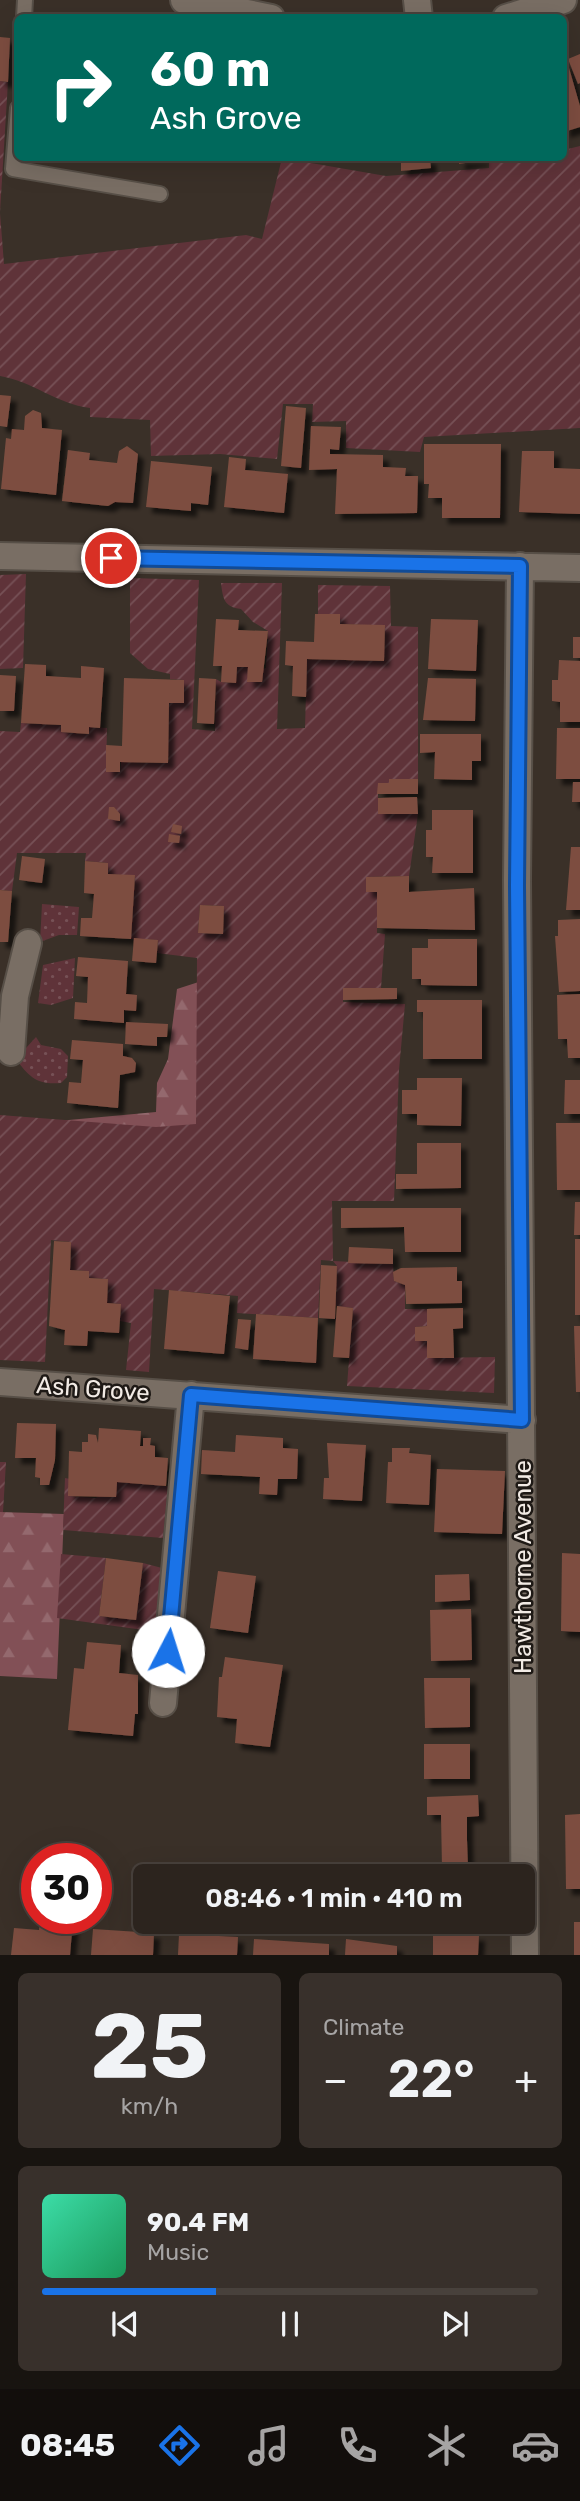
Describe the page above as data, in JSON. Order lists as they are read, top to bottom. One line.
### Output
{"streets":{"street":["Ash Grove","Hawthorne Avenue"]},"crossings":[["Ash Grove","Hawthorne Avenue"]],"page":{"turn":["60 m","Ash Grove"],"limit":"30","trip":"08:46 · 1 min · 410 m","tile":[["25","km/h"],"Climate"],"heat":["−","22°","+"],"song":["90.4 FM","Music"],"tabs":"08:45"}}
